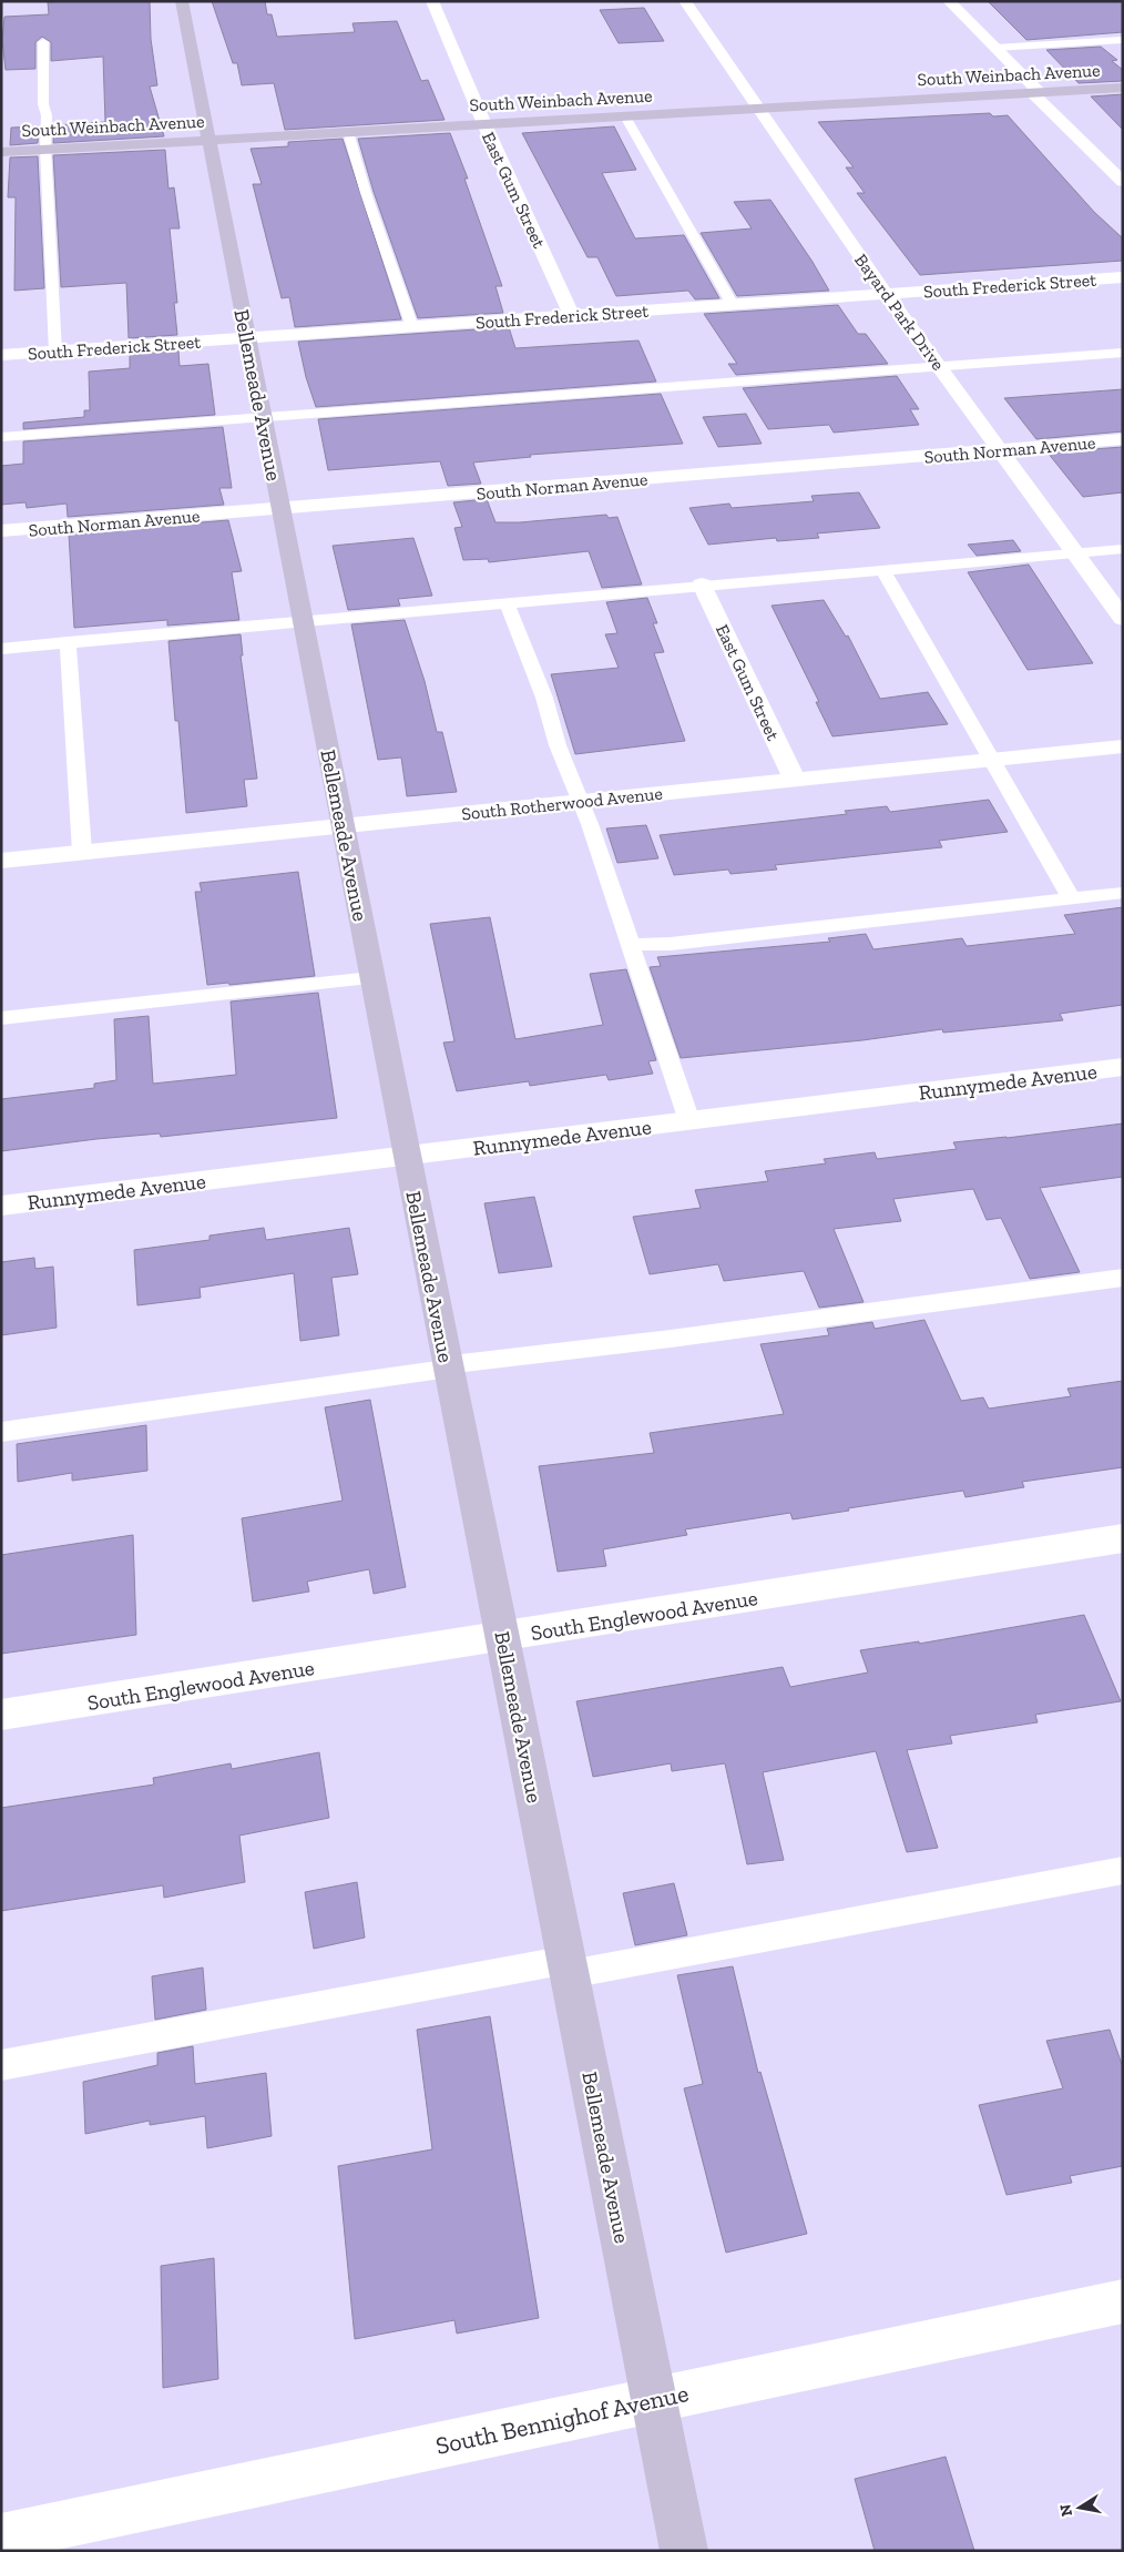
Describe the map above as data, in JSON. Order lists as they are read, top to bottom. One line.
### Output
{"streets":{"street":["South Weinbach Avenue","East Gum Street","South Frederick Street","Bayard Park Drive","Bellemeade Avenue","South Norman Avenue","South Rotherwood Avenue","Runnymede Avenue","South Englewood Avenue","South Bennighof Avenue"]},"crossings":[["South Weinbach Avenue","East Gum Street"],["South Weinbach Avenue","Bayard Park Drive"],["South Weinbach Avenue","Bellemeade Avenue"],["East Gum Street","South Frederick Street"],["East Gum Street","South Rotherwood Avenue"],["South Frederick Street","Bayard Park Drive"],["South Frederick Street","Bellemeade Avenue"],["Bayard Park Drive","South Norman Avenue"],["Bellemeade Avenue","South Norman Avenue"],["Bellemeade Avenue","South Rotherwood Avenue"],["Bellemeade Avenue","Runnymede Avenue"],["Bellemeade Avenue","South Englewood Avenue"],["Bellemeade Avenue","South Bennighof Avenue"]],"north":"left"}
